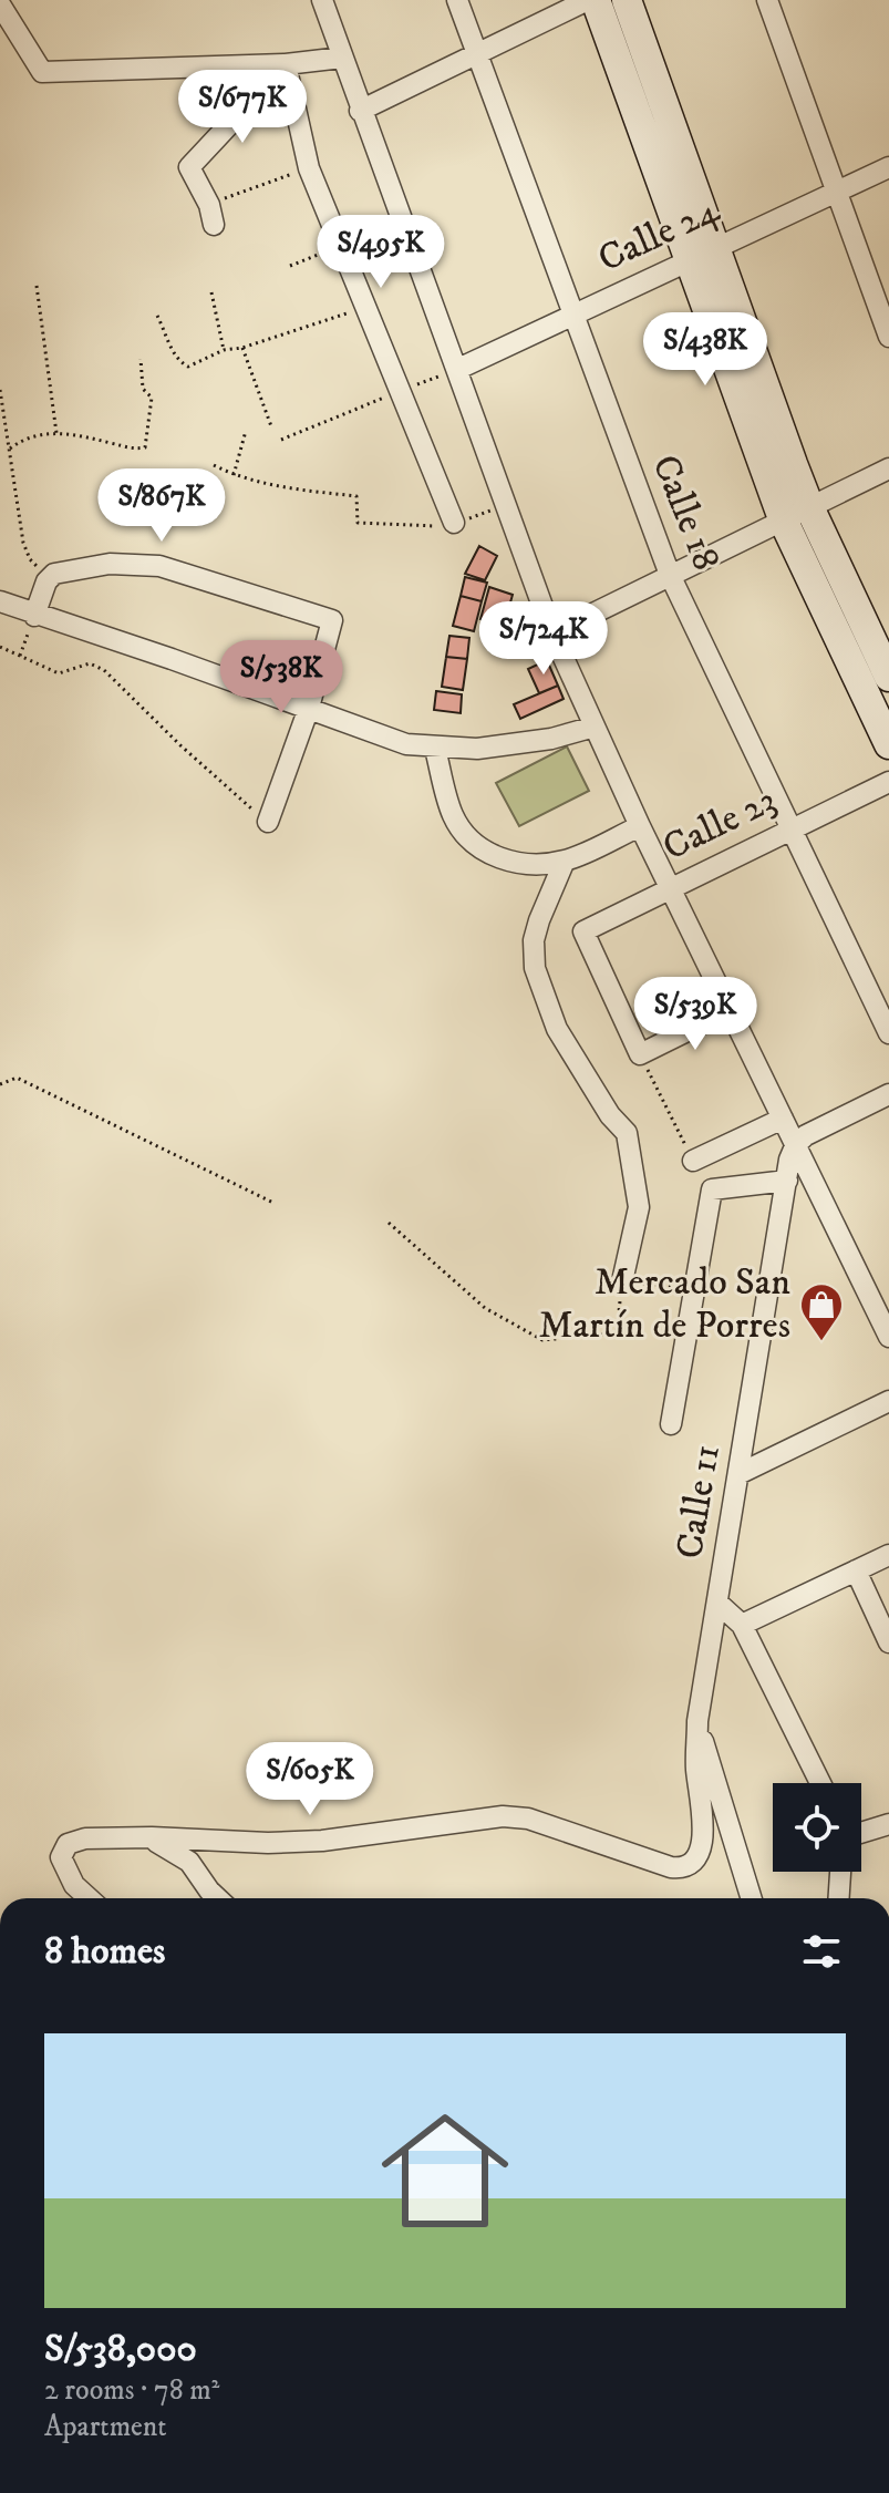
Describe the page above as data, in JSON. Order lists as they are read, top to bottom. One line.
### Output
{"streets":{"street":["Calle 24","Calle 18","Calle 23","Calle 11"]},"crossings":[["Calle 24","Calle 18"],["Calle 18","Calle 23"]],"places":{"shop":["Mercado San Martín de Porres"]},"page":{"price":["S/677K","S/495K","S/438K","S/867K","S/724K","S/538K","S/539K","S/605K"],"heading":"8 homes","list":[{"name":"S/538,000","note":"2 rooms · 78 m² · Apartment"}]}}
